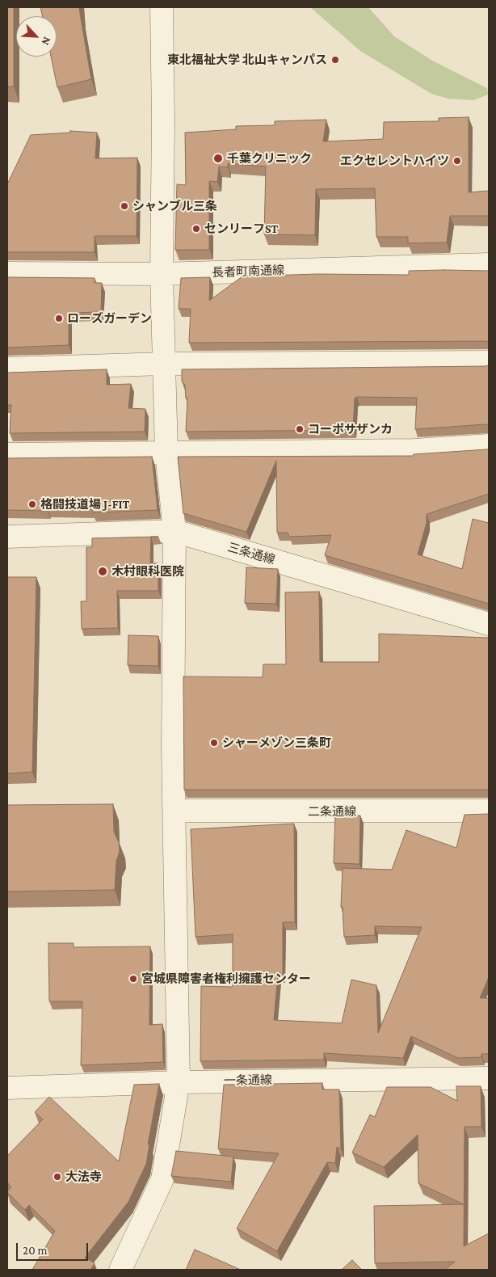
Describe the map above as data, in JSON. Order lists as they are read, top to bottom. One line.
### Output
{"streets":{"street":["長者町南通線","三条通線","二条通線","一条通線"]},"places":["東北福祉大学 北山キャンパス","千葉クリニック","エクセレントハイツ","シャンブル三条","センリーフST","ローズガーデン","コーポサザンカ","格闘技道場 J-FIT","木村眼科医院","シャーメゾン三条町","宮城県障害者権利擁護センター","大法寺"],"scale_bar":"20 m","north":"bottom right"}
